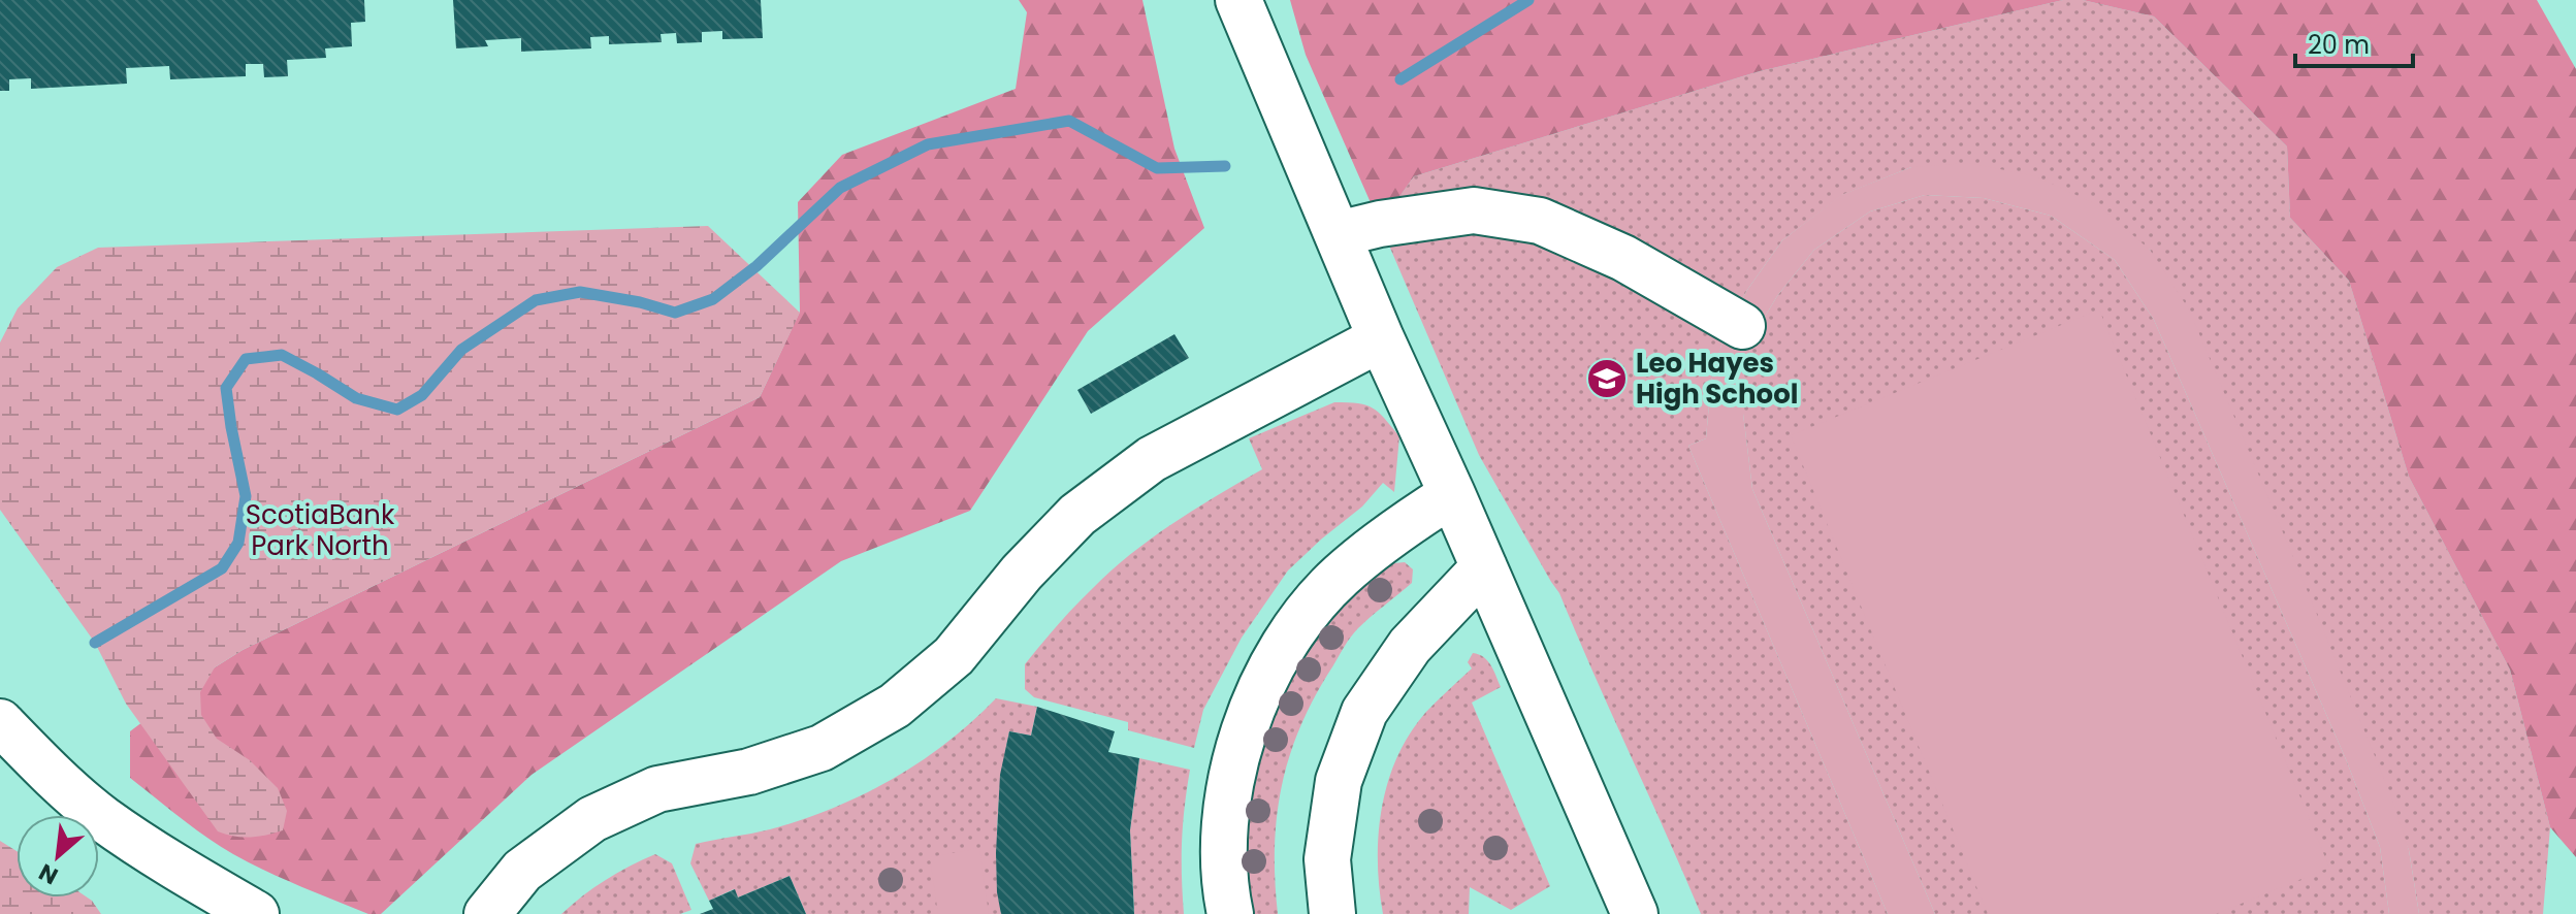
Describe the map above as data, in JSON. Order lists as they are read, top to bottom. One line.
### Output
{"parks":["ScotiaBank Park North"],"places":{"school or university":["Leo Hayes High School"]},"scale_bar":"20 m","north":"bottom left"}
